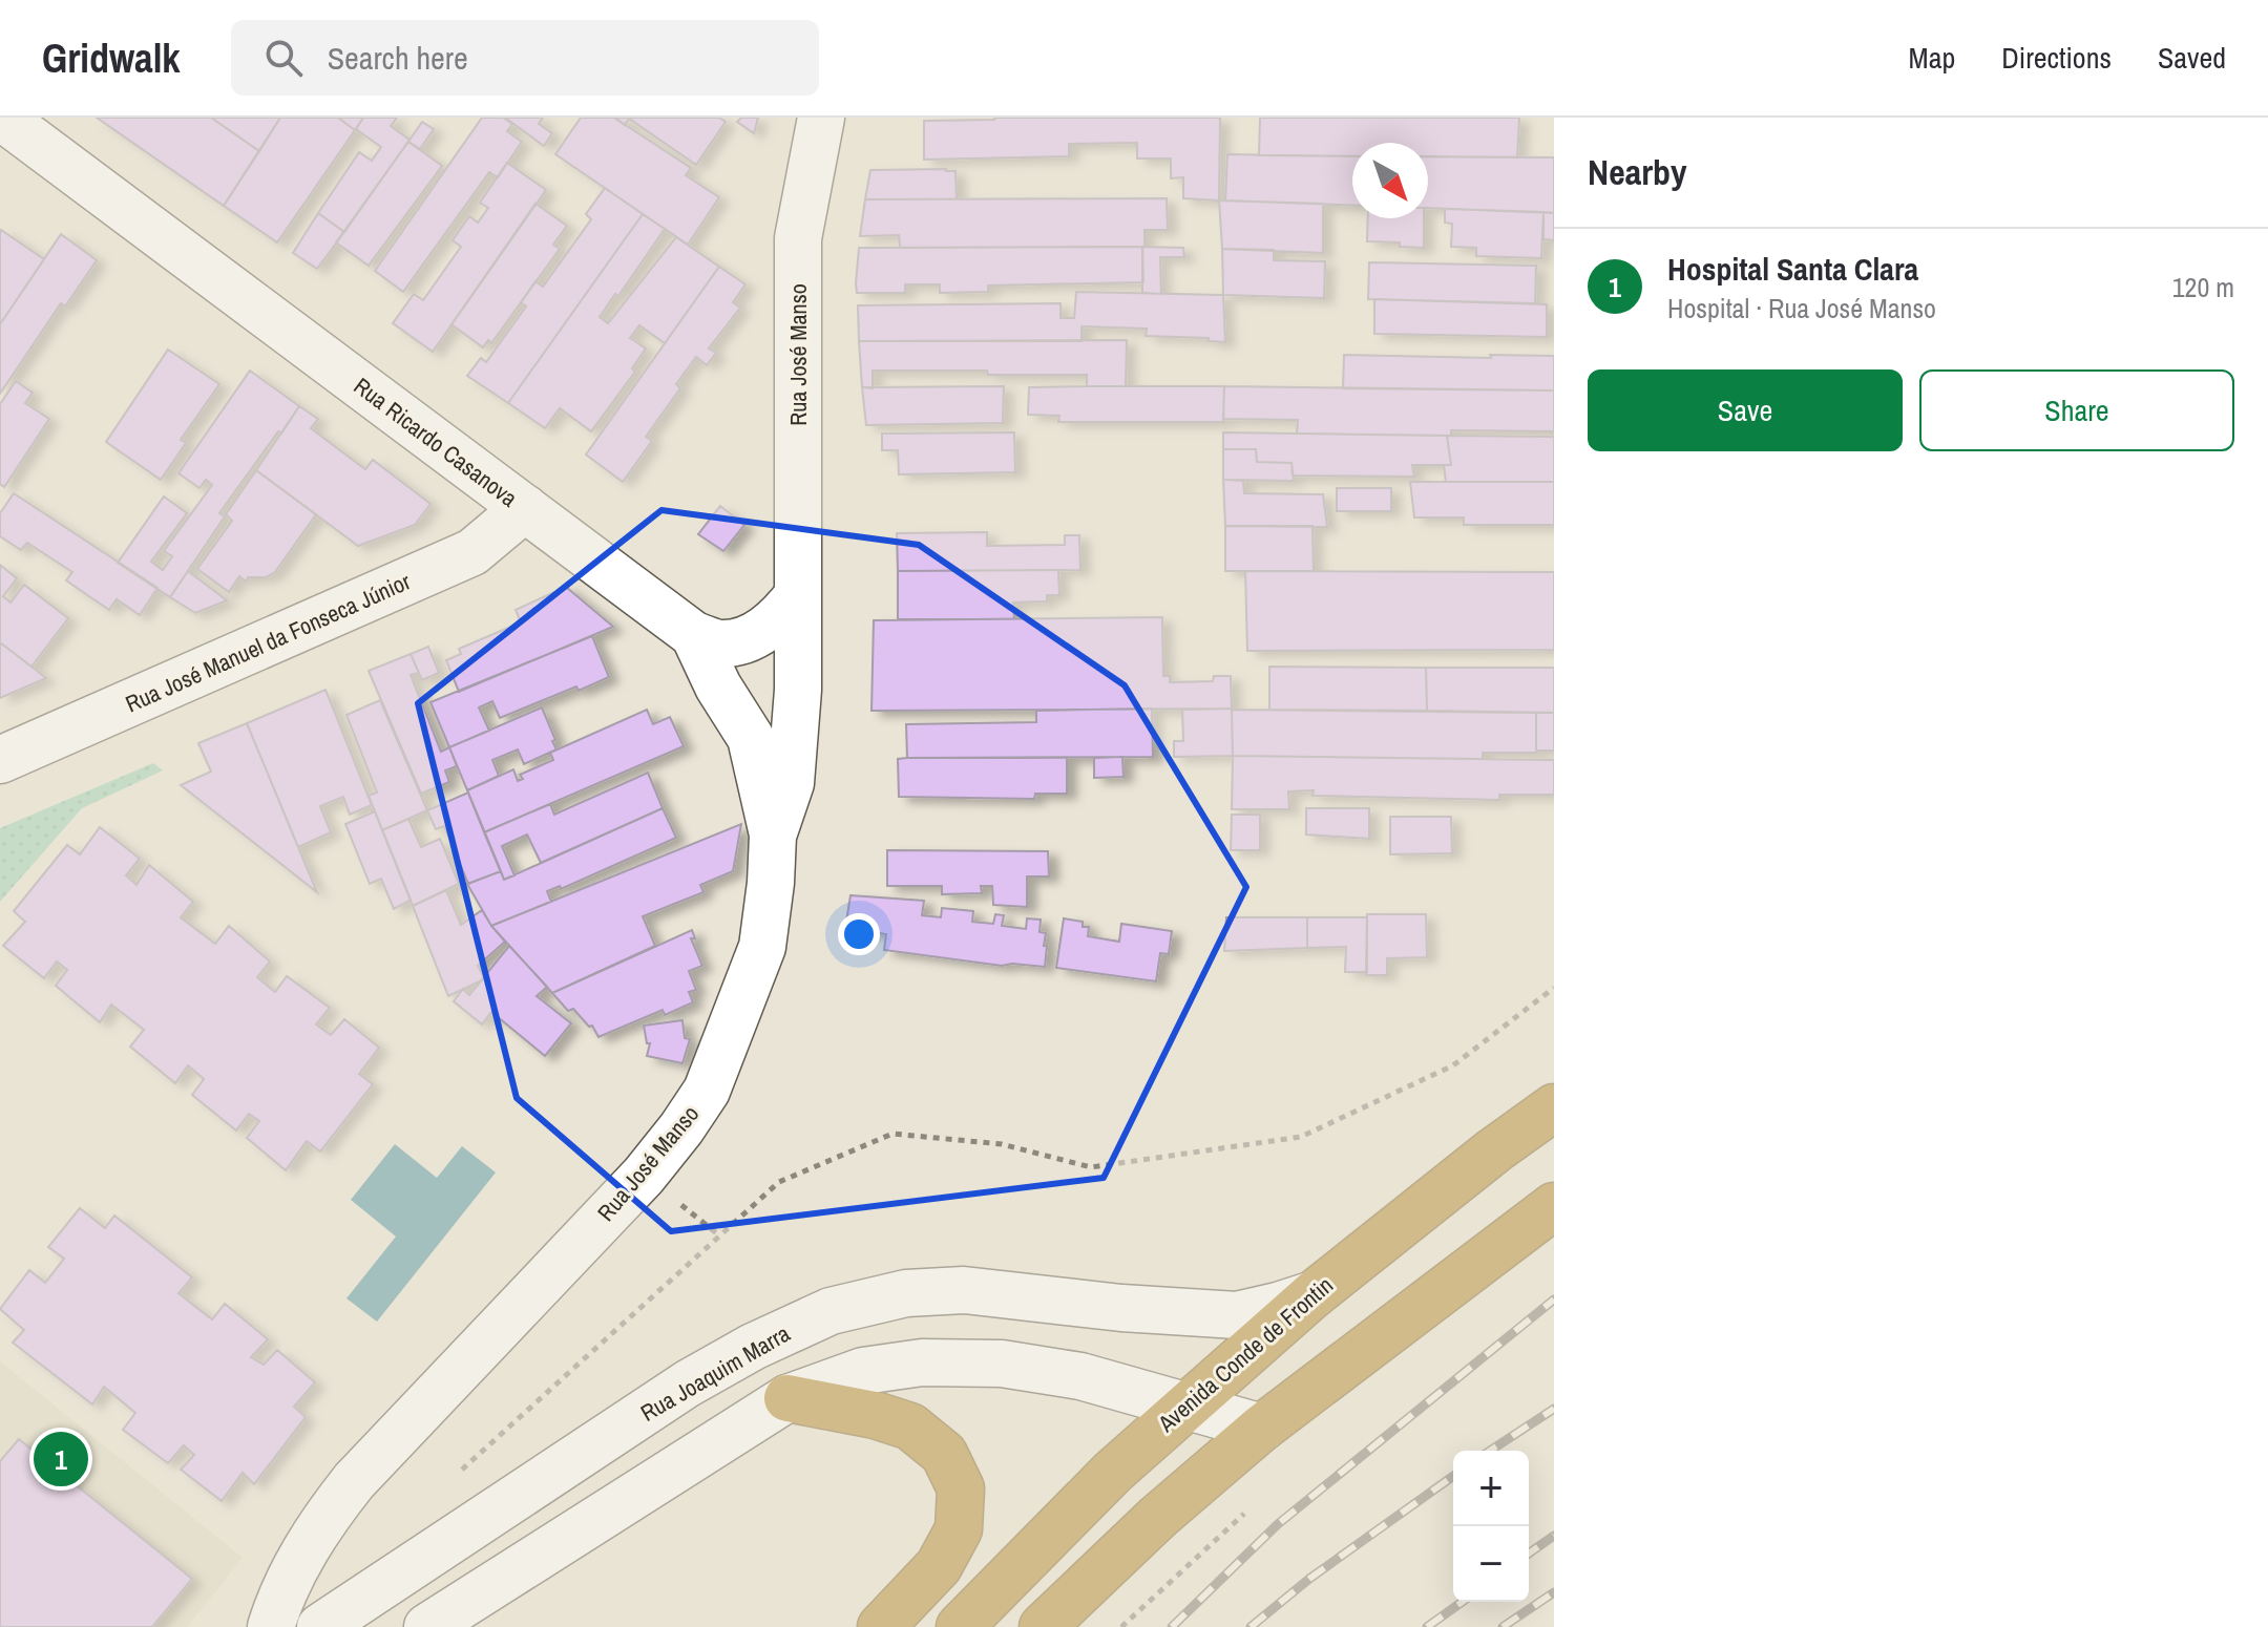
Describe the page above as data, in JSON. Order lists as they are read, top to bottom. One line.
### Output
{"streets":{"highway":["Avenida Conde de Frontin"],"street":["Rua José Manso","Rua Ricardo Casanova","Rua José Manuel da Fonseca Júnior","Rua Joaquim Marra"]},"crossings":[["Rua José Manso","Rua Ricardo Casanova"],["Rua Ricardo Casanova","Rua José Manuel da Fonseca Júnior"],["Avenida Conde de Frontin","Rua Joaquim Marra"]],"north":"bottom right","page":{"header":"Gridwalk","search":"Search here","nav":["Map","Directions","Saved"],"heading":"Nearby","list":[{"mark":"1","name":"Hospital Santa Clara","note":"Hospital · Rua José Manso","value":"120 m"}],"buttons":["Save","Share"],"pins":"1","map_buttons":["+","−"]}}
